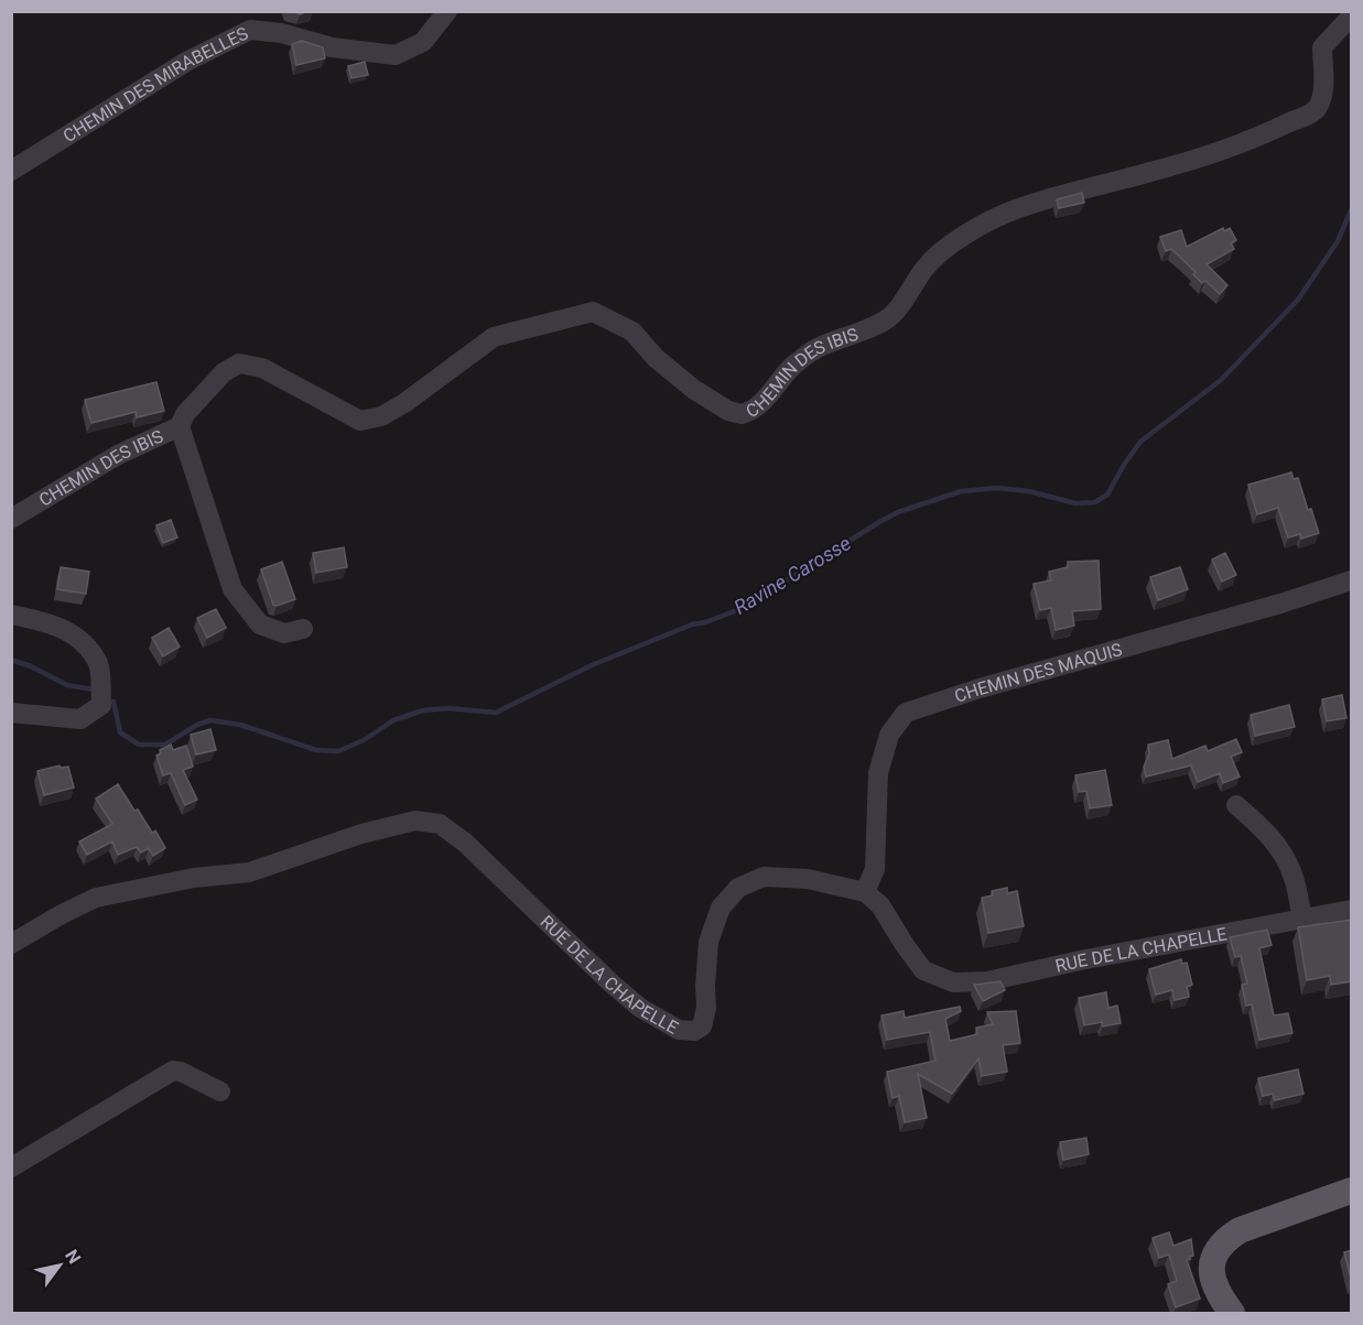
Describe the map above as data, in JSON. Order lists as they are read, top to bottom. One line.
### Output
{"streets":{"street":["CHEMIN DES MIRABELLES","CHEMIN DES IBIS","CHEMIN DES MAQUIS","RUE DE LA CHAPELLE"]},"crossings":[["CHEMIN DES MAQUIS","RUE DE LA CHAPELLE"]],"water":["Ravine Carosse"],"north":"top right"}
